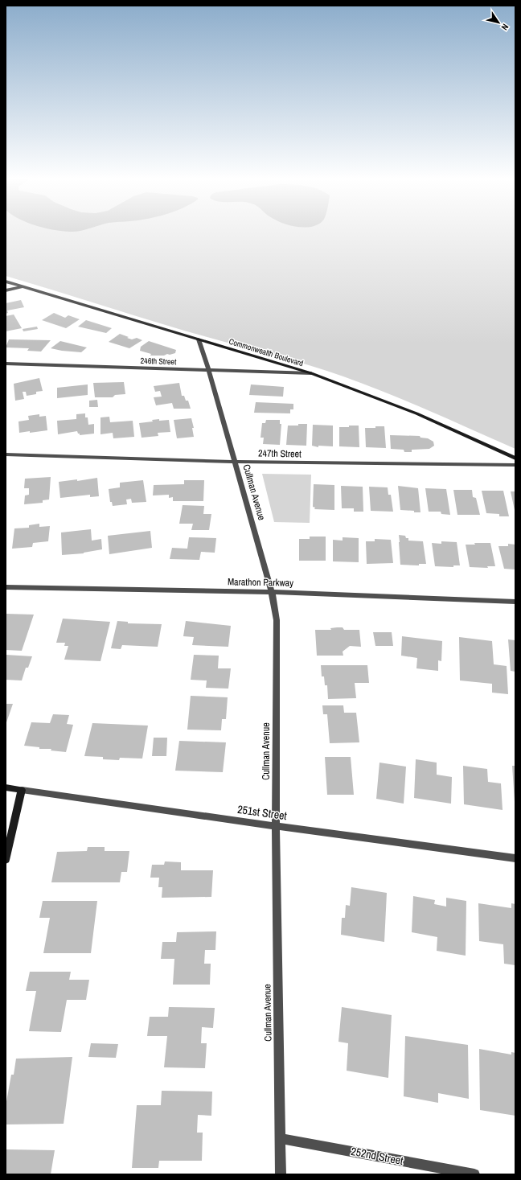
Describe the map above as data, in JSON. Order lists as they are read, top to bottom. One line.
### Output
{"streets":{"street":["Commonwealth Boulevard","246th Street","247th Street","Cullman Avenue","Marathon Parkway","251st Street","252nd Street"]},"crossings":[["Commonwealth Boulevard","246th Street"],["Commonwealth Boulevard","Cullman Avenue"],["246th Street","Cullman Avenue"],["247th Street","Cullman Avenue"],["Cullman Avenue","Marathon Parkway"],["Cullman Avenue","251st Street"],["Cullman Avenue","252nd Street"]],"north":"bottom right"}
